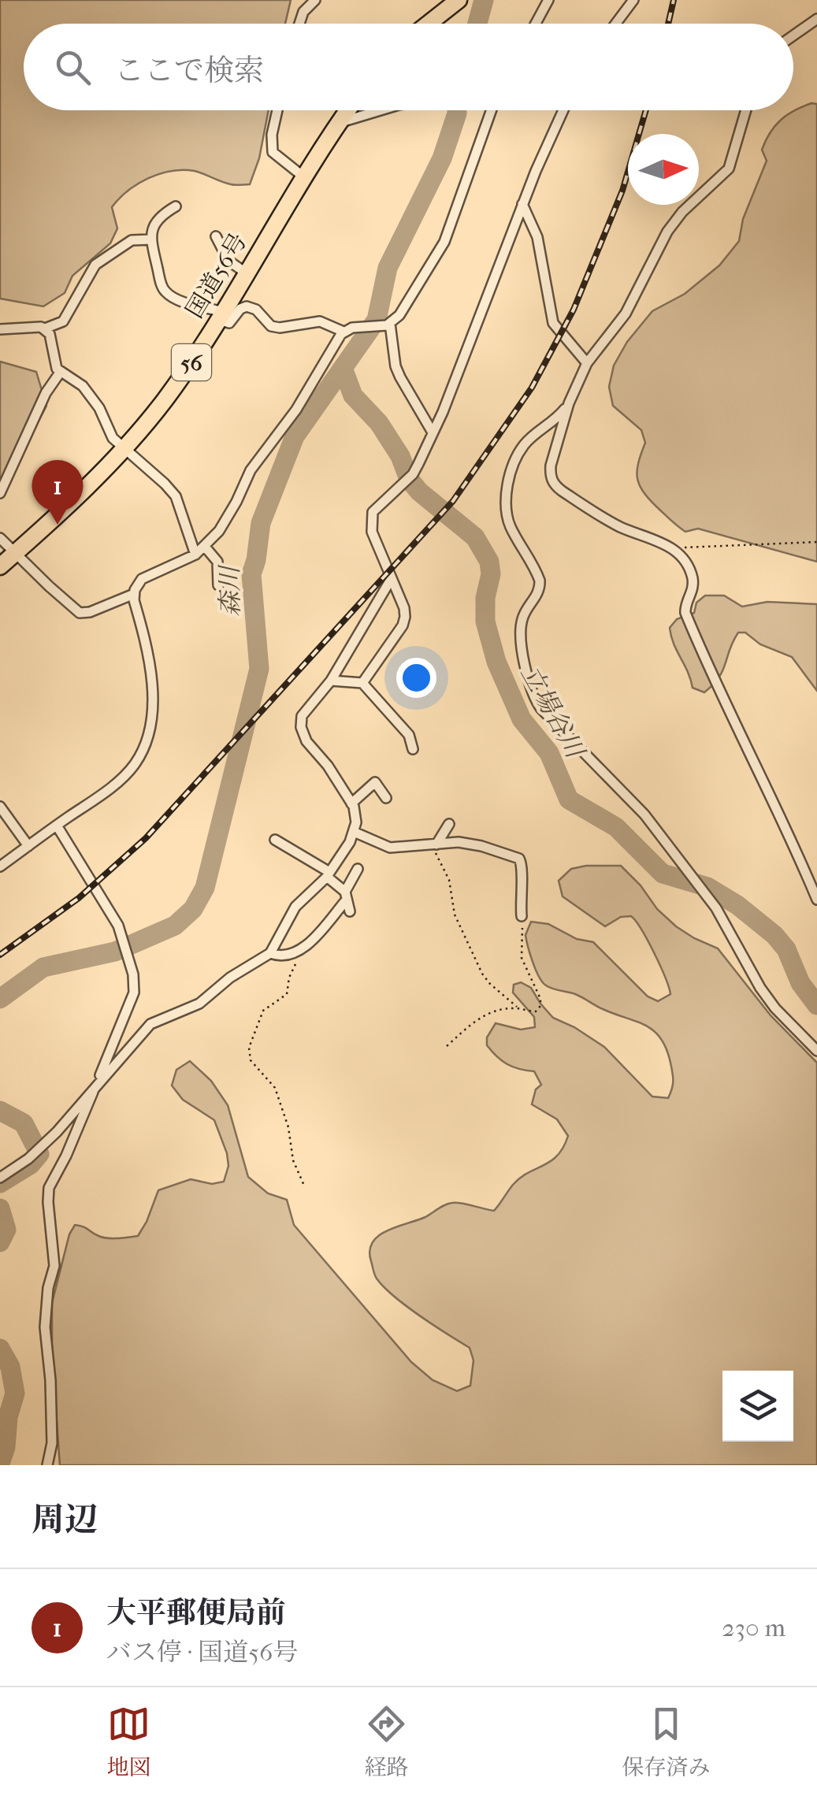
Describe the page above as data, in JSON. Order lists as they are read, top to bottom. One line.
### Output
{"streets":{"highway":["国道56号","56"]},"water":["森川","立場谷川"],"north":"right","page":{"search":"ここで検索","pins":"1","heading":"周辺","list":[{"mark":"1","name":"大平郵便局前","note":"バス停 · 国道56号","value":"230 m"}],"nav":["地図","経路","保存済み"]}}
